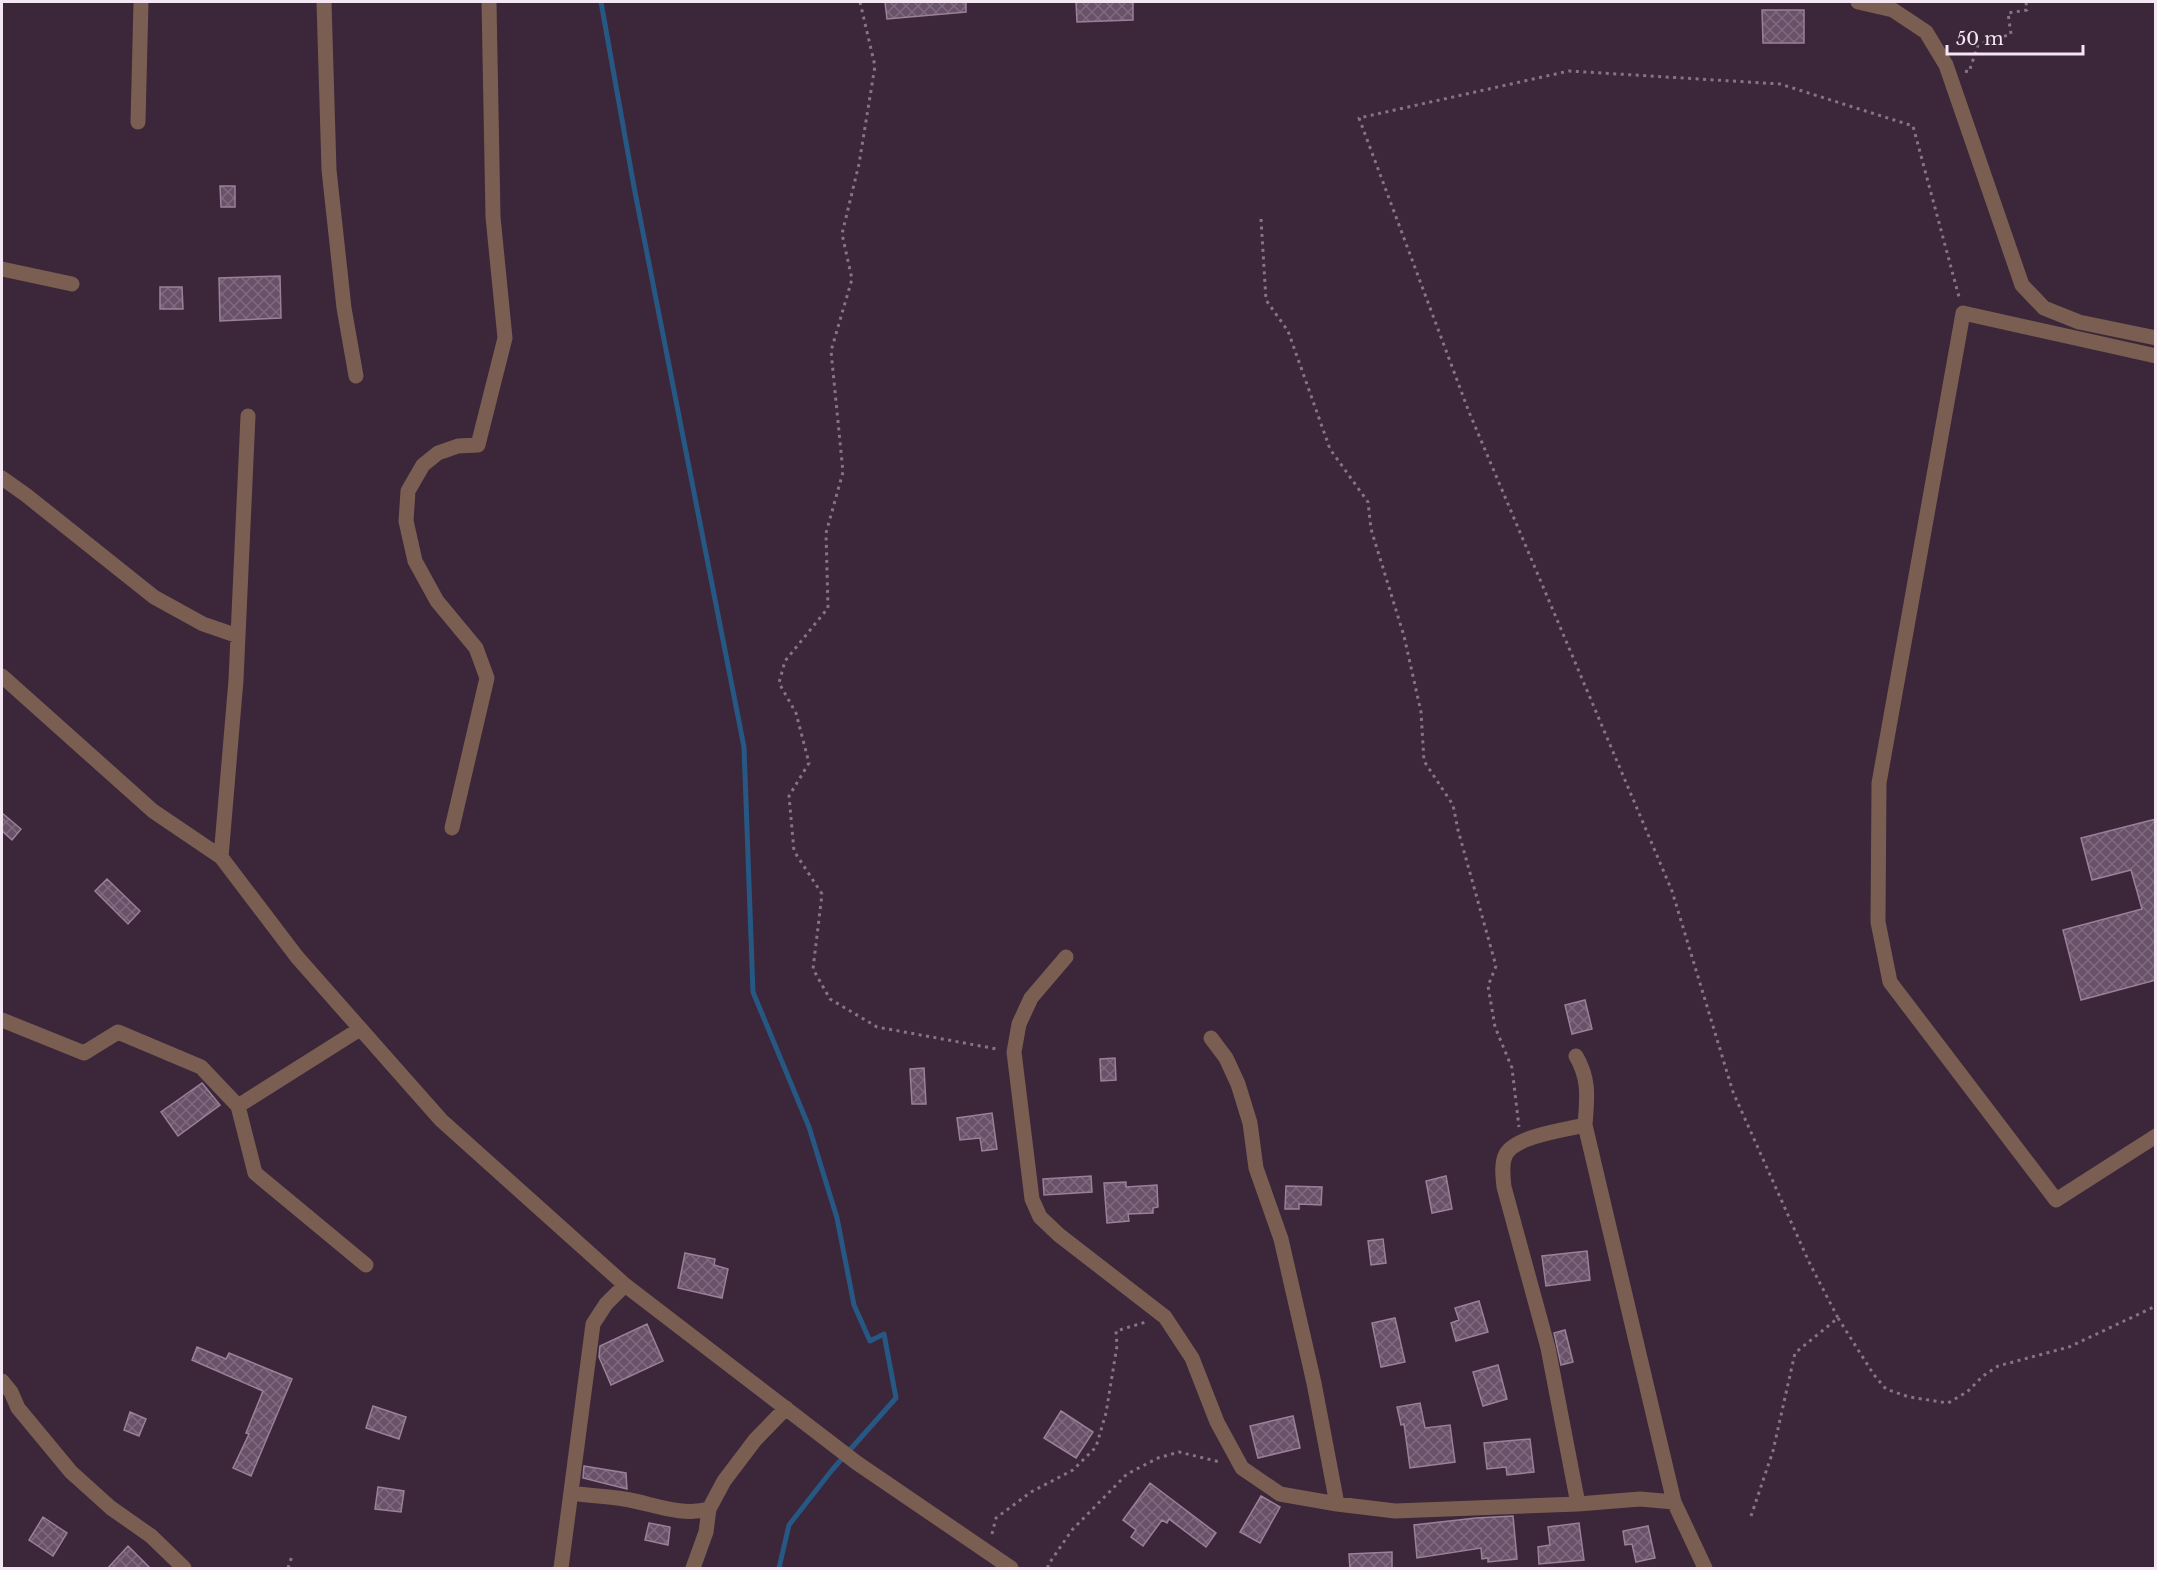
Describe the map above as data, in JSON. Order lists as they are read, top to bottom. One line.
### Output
{"scale_bar":"50 m"}
